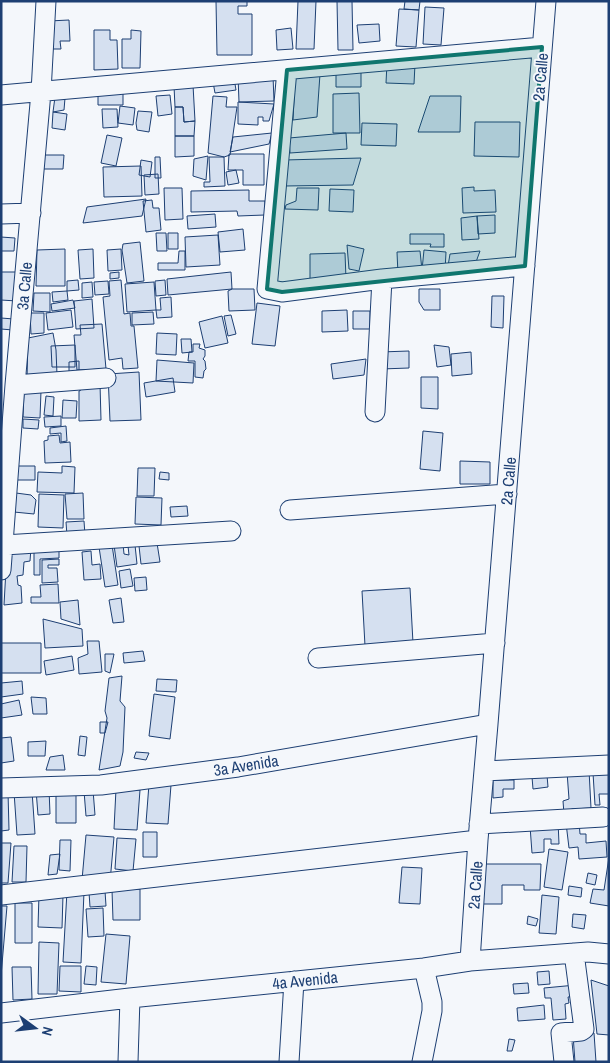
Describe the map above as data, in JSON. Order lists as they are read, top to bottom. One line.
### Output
{"streets":{"street":["2a Calle","3a Calle","3a Avenida","4a Avenida"]},"crossings":[["2a Calle","3a Avenida"],["2a Calle","4a Avenida"]],"north":"right"}
